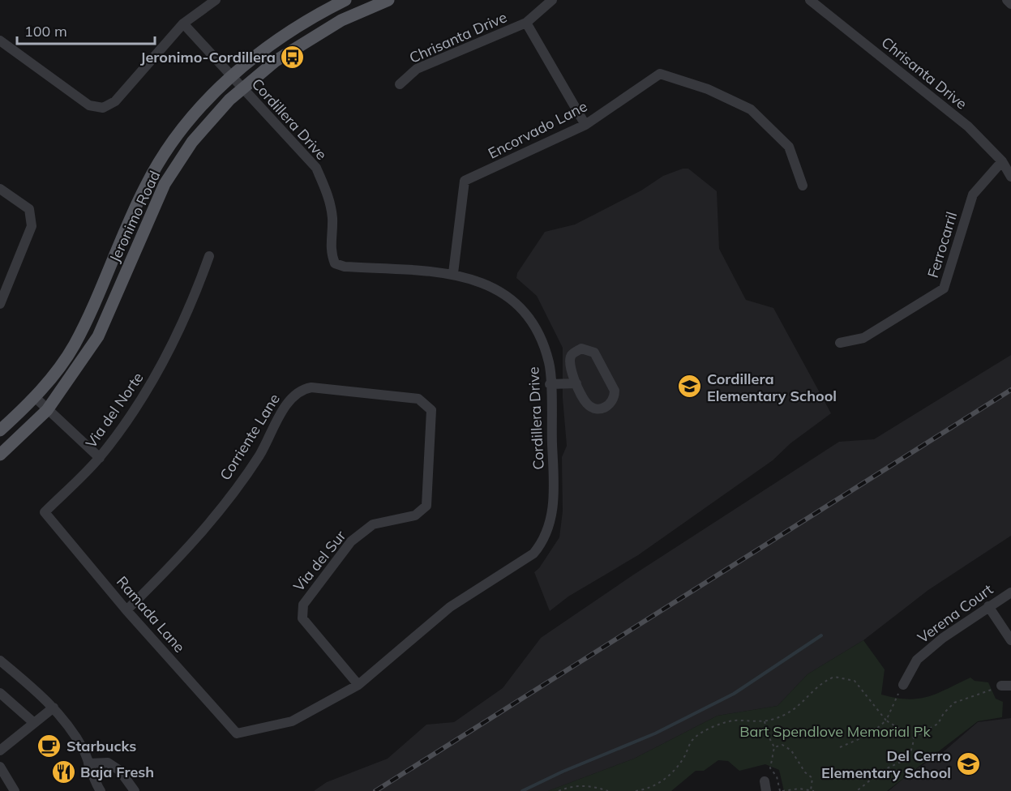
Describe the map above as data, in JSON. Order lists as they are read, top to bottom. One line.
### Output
{"streets":{"main road":["Jeronimo Road"],"street":["Chrisanta Drive","Cordillera Drive","Encorvado Lane","Ferrocarril","Via del Norte","Corriente Lane","Via del Sur","Verena Court","Ramada Lane"]},"crossings":[["Chrisanta Drive","Ferrocarril"],["Cordillera Drive","Encorvado Lane"],["Cordillera Drive","Jeronimo Road"],["Cordillera Drive","Via del Sur"],["Cordillera Drive","Ramada Lane"],["Via del Norte","Ramada Lane"],["Corriente Lane","Via del Sur"],["Corriente Lane","Ramada Lane"]],"parks":["Bart Spendlove Memorial Pk"],"places":{"bus stop":["Jeronimo-Cordillera"],"school or university":["Cordillera Elementary School","Del Cerro Elementary School"],"cafe":["Starbucks"],"restaurant":["Baja Fresh"]},"scale_bar":"100 m"}
